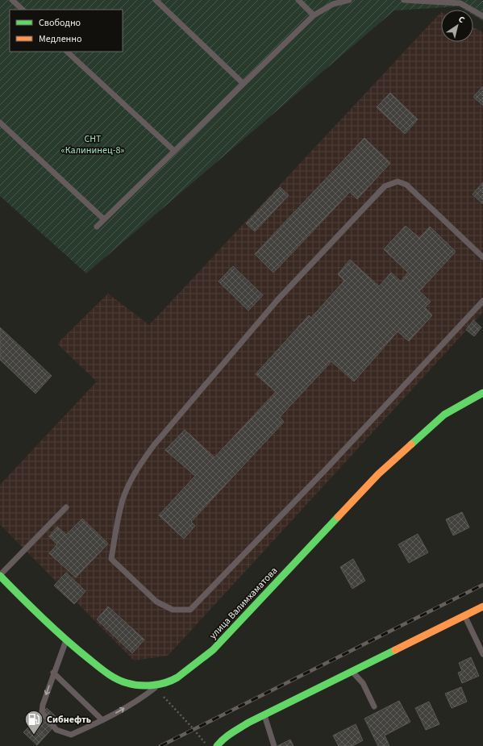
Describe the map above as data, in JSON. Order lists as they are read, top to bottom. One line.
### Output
{"streets":{"main road":["улица Валимхаматова"]},"parks":["СНТ «Калининец-8»"],"places":{"fuel station":["Сибнефть"]},"legend":["Свободно","Медленно"],"north":"top right"}
